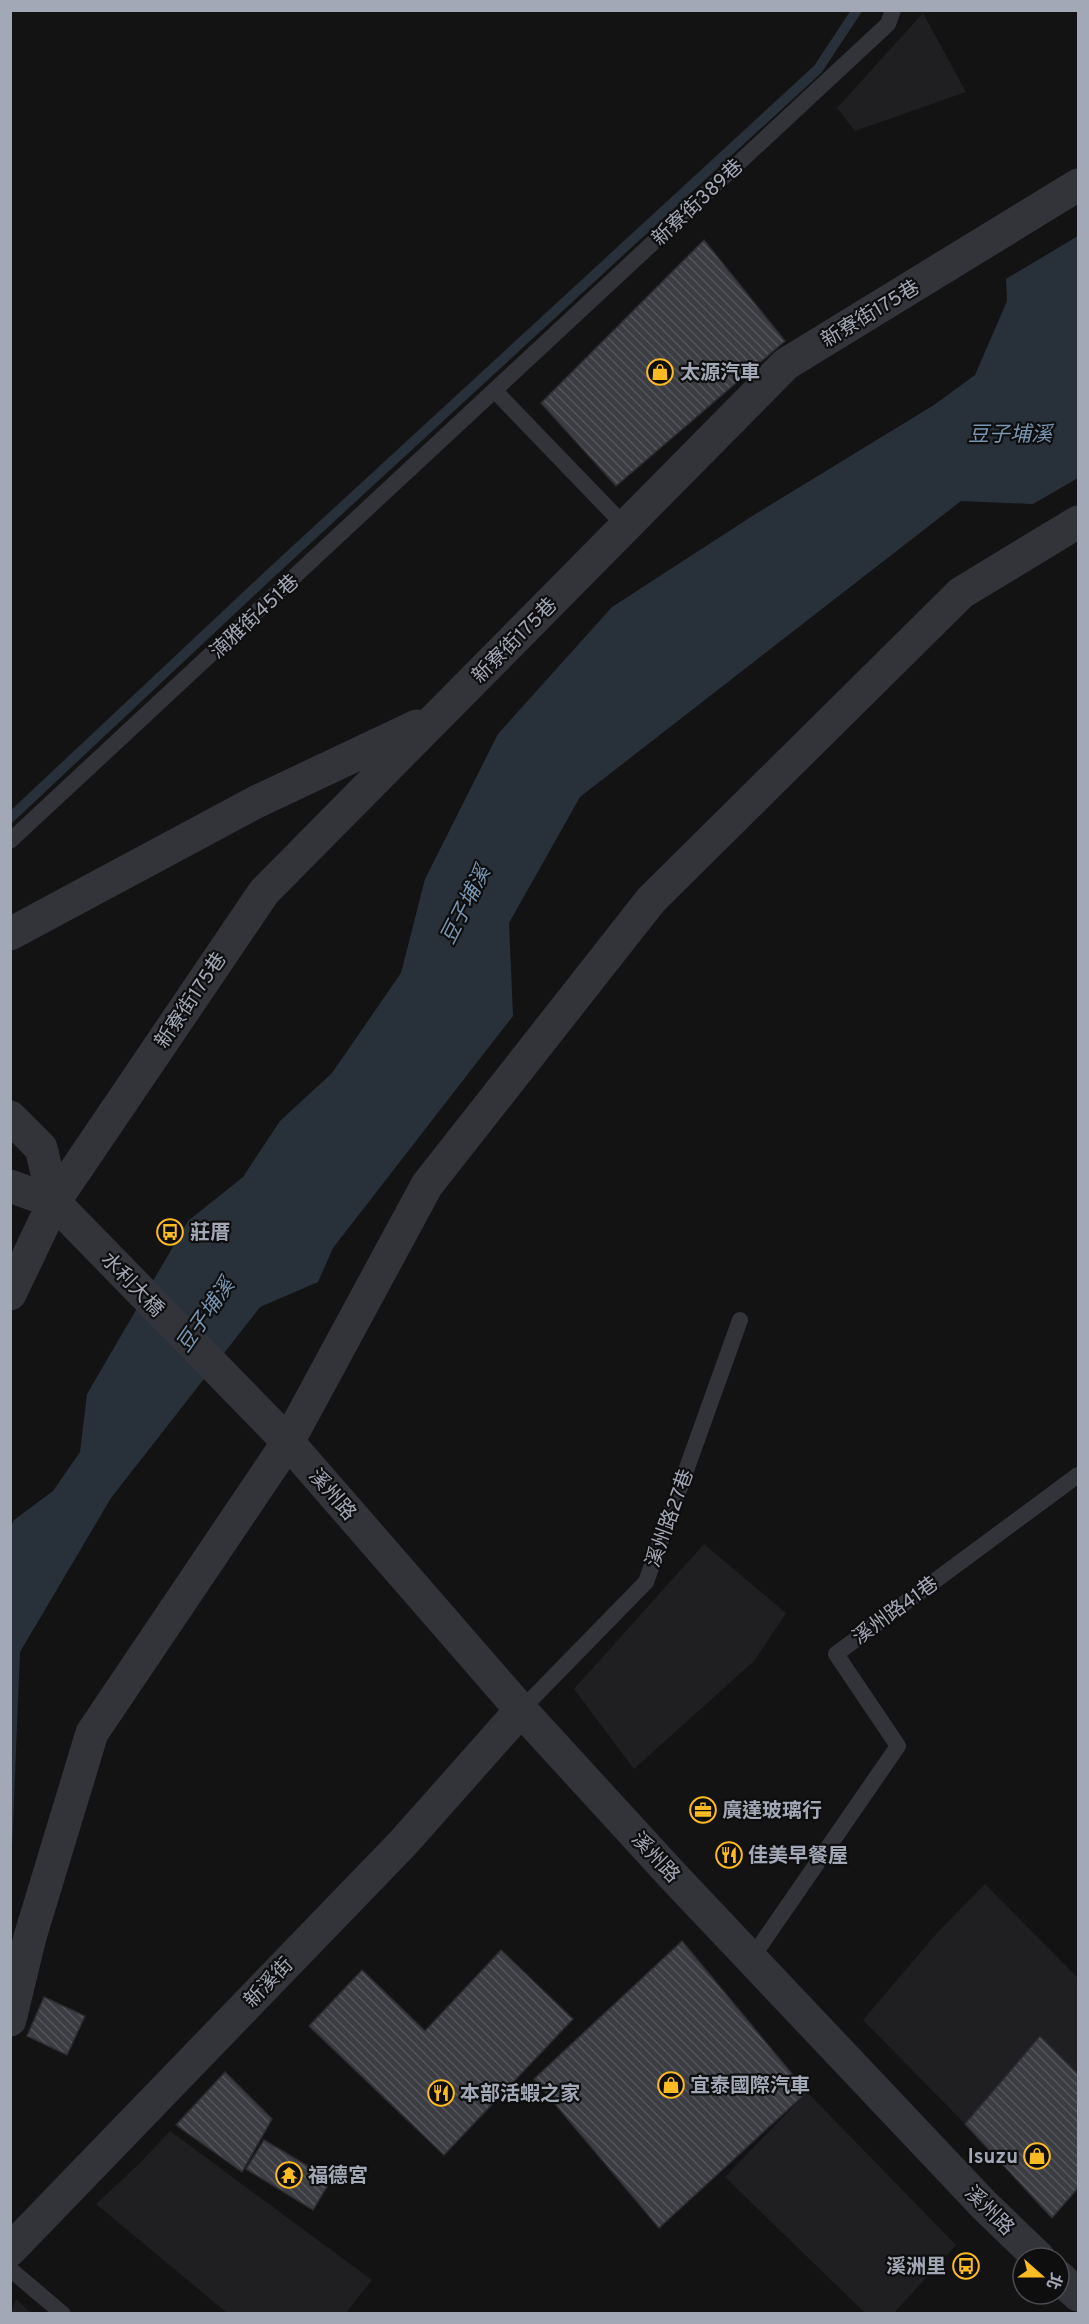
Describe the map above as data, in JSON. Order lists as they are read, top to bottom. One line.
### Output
{"streets":{"street":["新寮街175巷","水利大橋","溪州路","新溪街"],"lane":["新寮街389巷","湳雅街451巷","溪州路27巷","溪州路41巷"]},"crossings":[["新寮街389巷","湳雅街451巷"],["新寮街175巷","水利大橋"],["水利大橋","溪州路"],["溪州路","溪州路27巷"],["溪州路","溪州路41巷"],["溪州路","新溪街"],["溪州路27巷","新溪街"]],"water":["豆子埔溪"],"places":{"shop":["太源汽車","宜泰國際汽車","Isuzu"],"bus stop":["莊厝","溪洲里"],"office":["廣達玻璃行"],"restaurant":["佳美早餐屋","本部活蝦之家"],"temple":["福德宮"]},"north":"right"}
